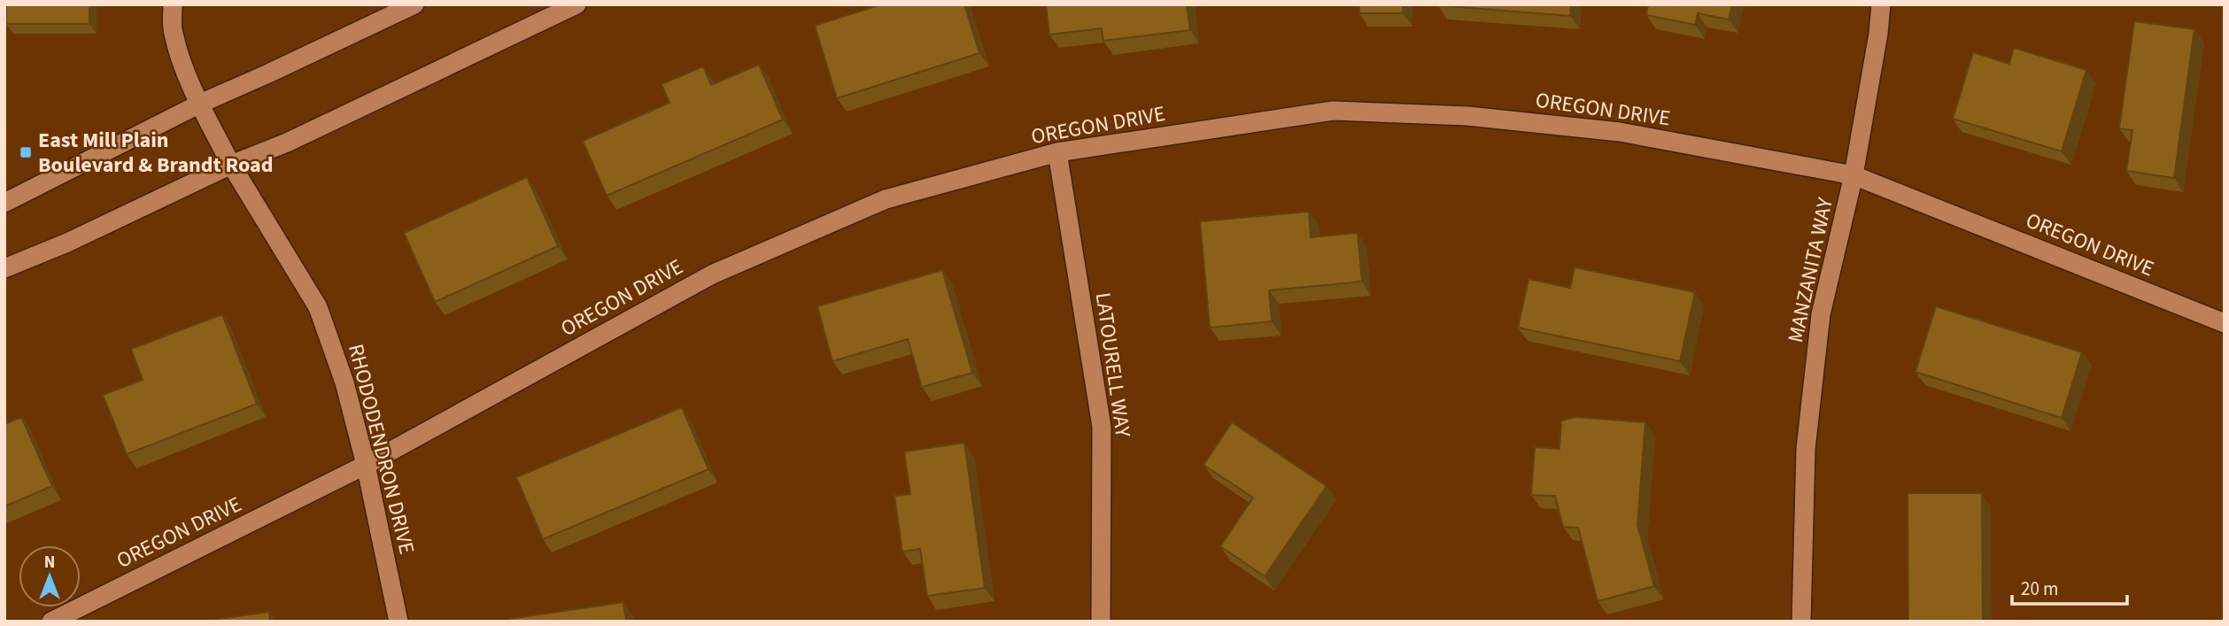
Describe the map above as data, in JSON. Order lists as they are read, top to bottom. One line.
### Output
{"streets":{"street":["OREGON DRIVE","MANZANITA WAY","LATOURELL WAY","RHODODENDRON DRIVE"]},"crossings":[["OREGON DRIVE","MANZANITA WAY"],["OREGON DRIVE","LATOURELL WAY"],["OREGON DRIVE","RHODODENDRON DRIVE"]],"places":{"transit":["East Mill Plain Boulevard & Brandt Road"]},"scale_bar":"20 m","north":"top"}
